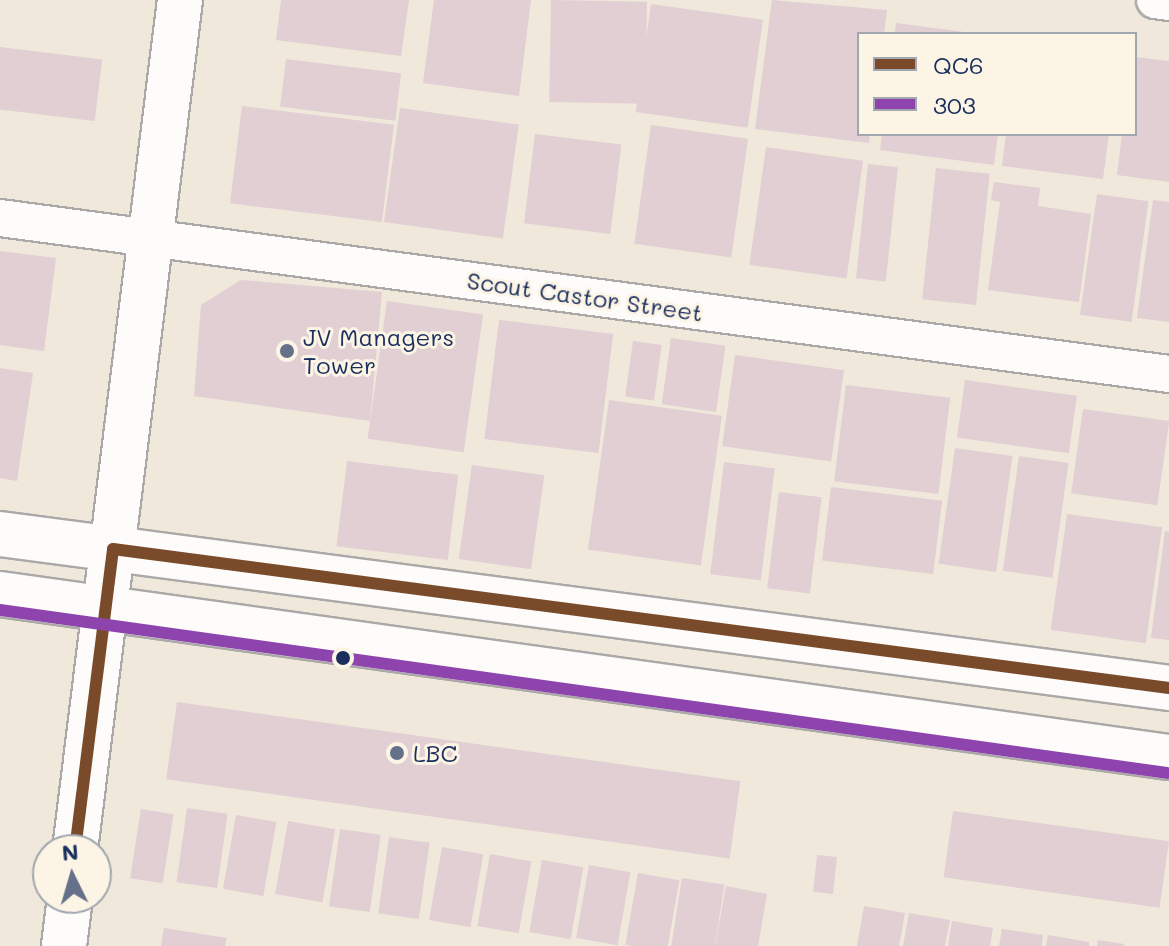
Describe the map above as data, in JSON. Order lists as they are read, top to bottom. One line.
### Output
{"streets":{"street":["Scout Castor Street"]},"places":["JV Managers Tower","LBC"],"lines":["transit line QC6","transit line 303"],"legend":["QC6","303"],"north":"top"}
